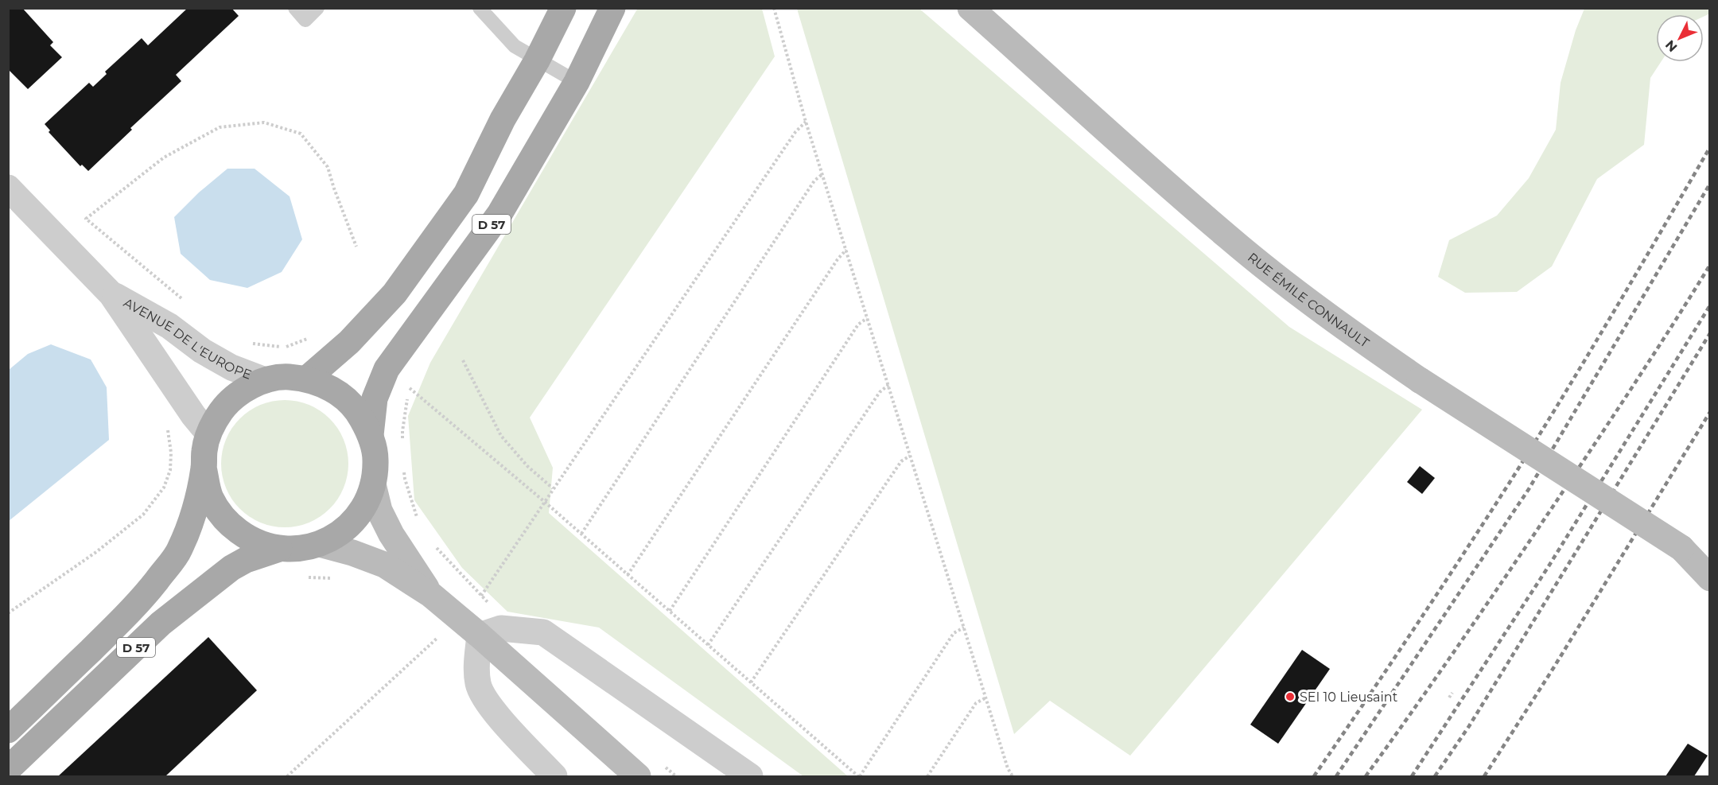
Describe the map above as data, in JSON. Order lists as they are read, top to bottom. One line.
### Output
{"streets":{"main road":["D 57"],"street":["RUE ÉMILE CONNAULT","AVENUE DE L'EUROPE"]},"places":["SEI 10 Lieusaint"],"north":"bottom left"}
